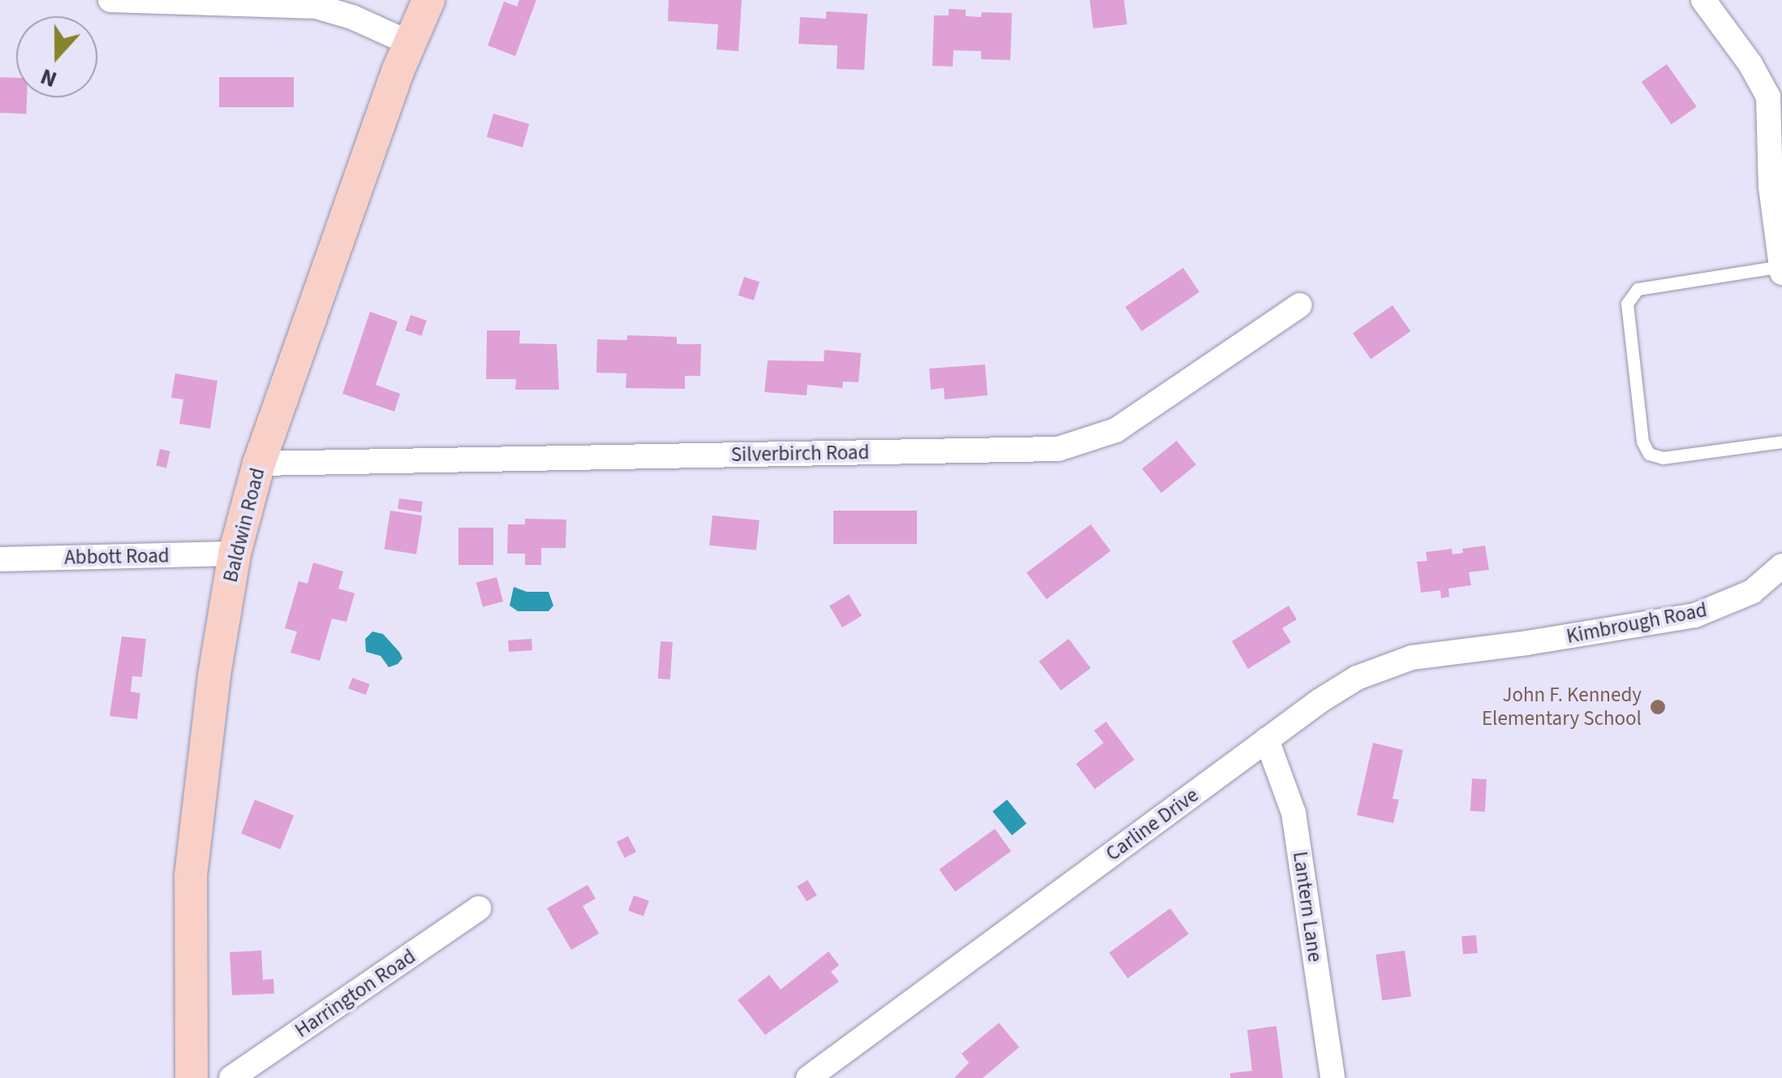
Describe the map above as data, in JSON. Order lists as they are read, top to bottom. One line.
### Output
{"streets":{"street":["Silverbirch Road","Baldwin Road","Abbott Road","Kimbrough Road","Carline Drive","Lantern Lane","Harrington Road"]},"crossings":[["Silverbirch Road","Baldwin Road"],["Baldwin Road","Abbott Road"],["Kimbrough Road","Carline Drive"],["Carline Drive","Lantern Lane"]],"places":["John F. Kennedy Elementary School"],"north":"bottom"}
